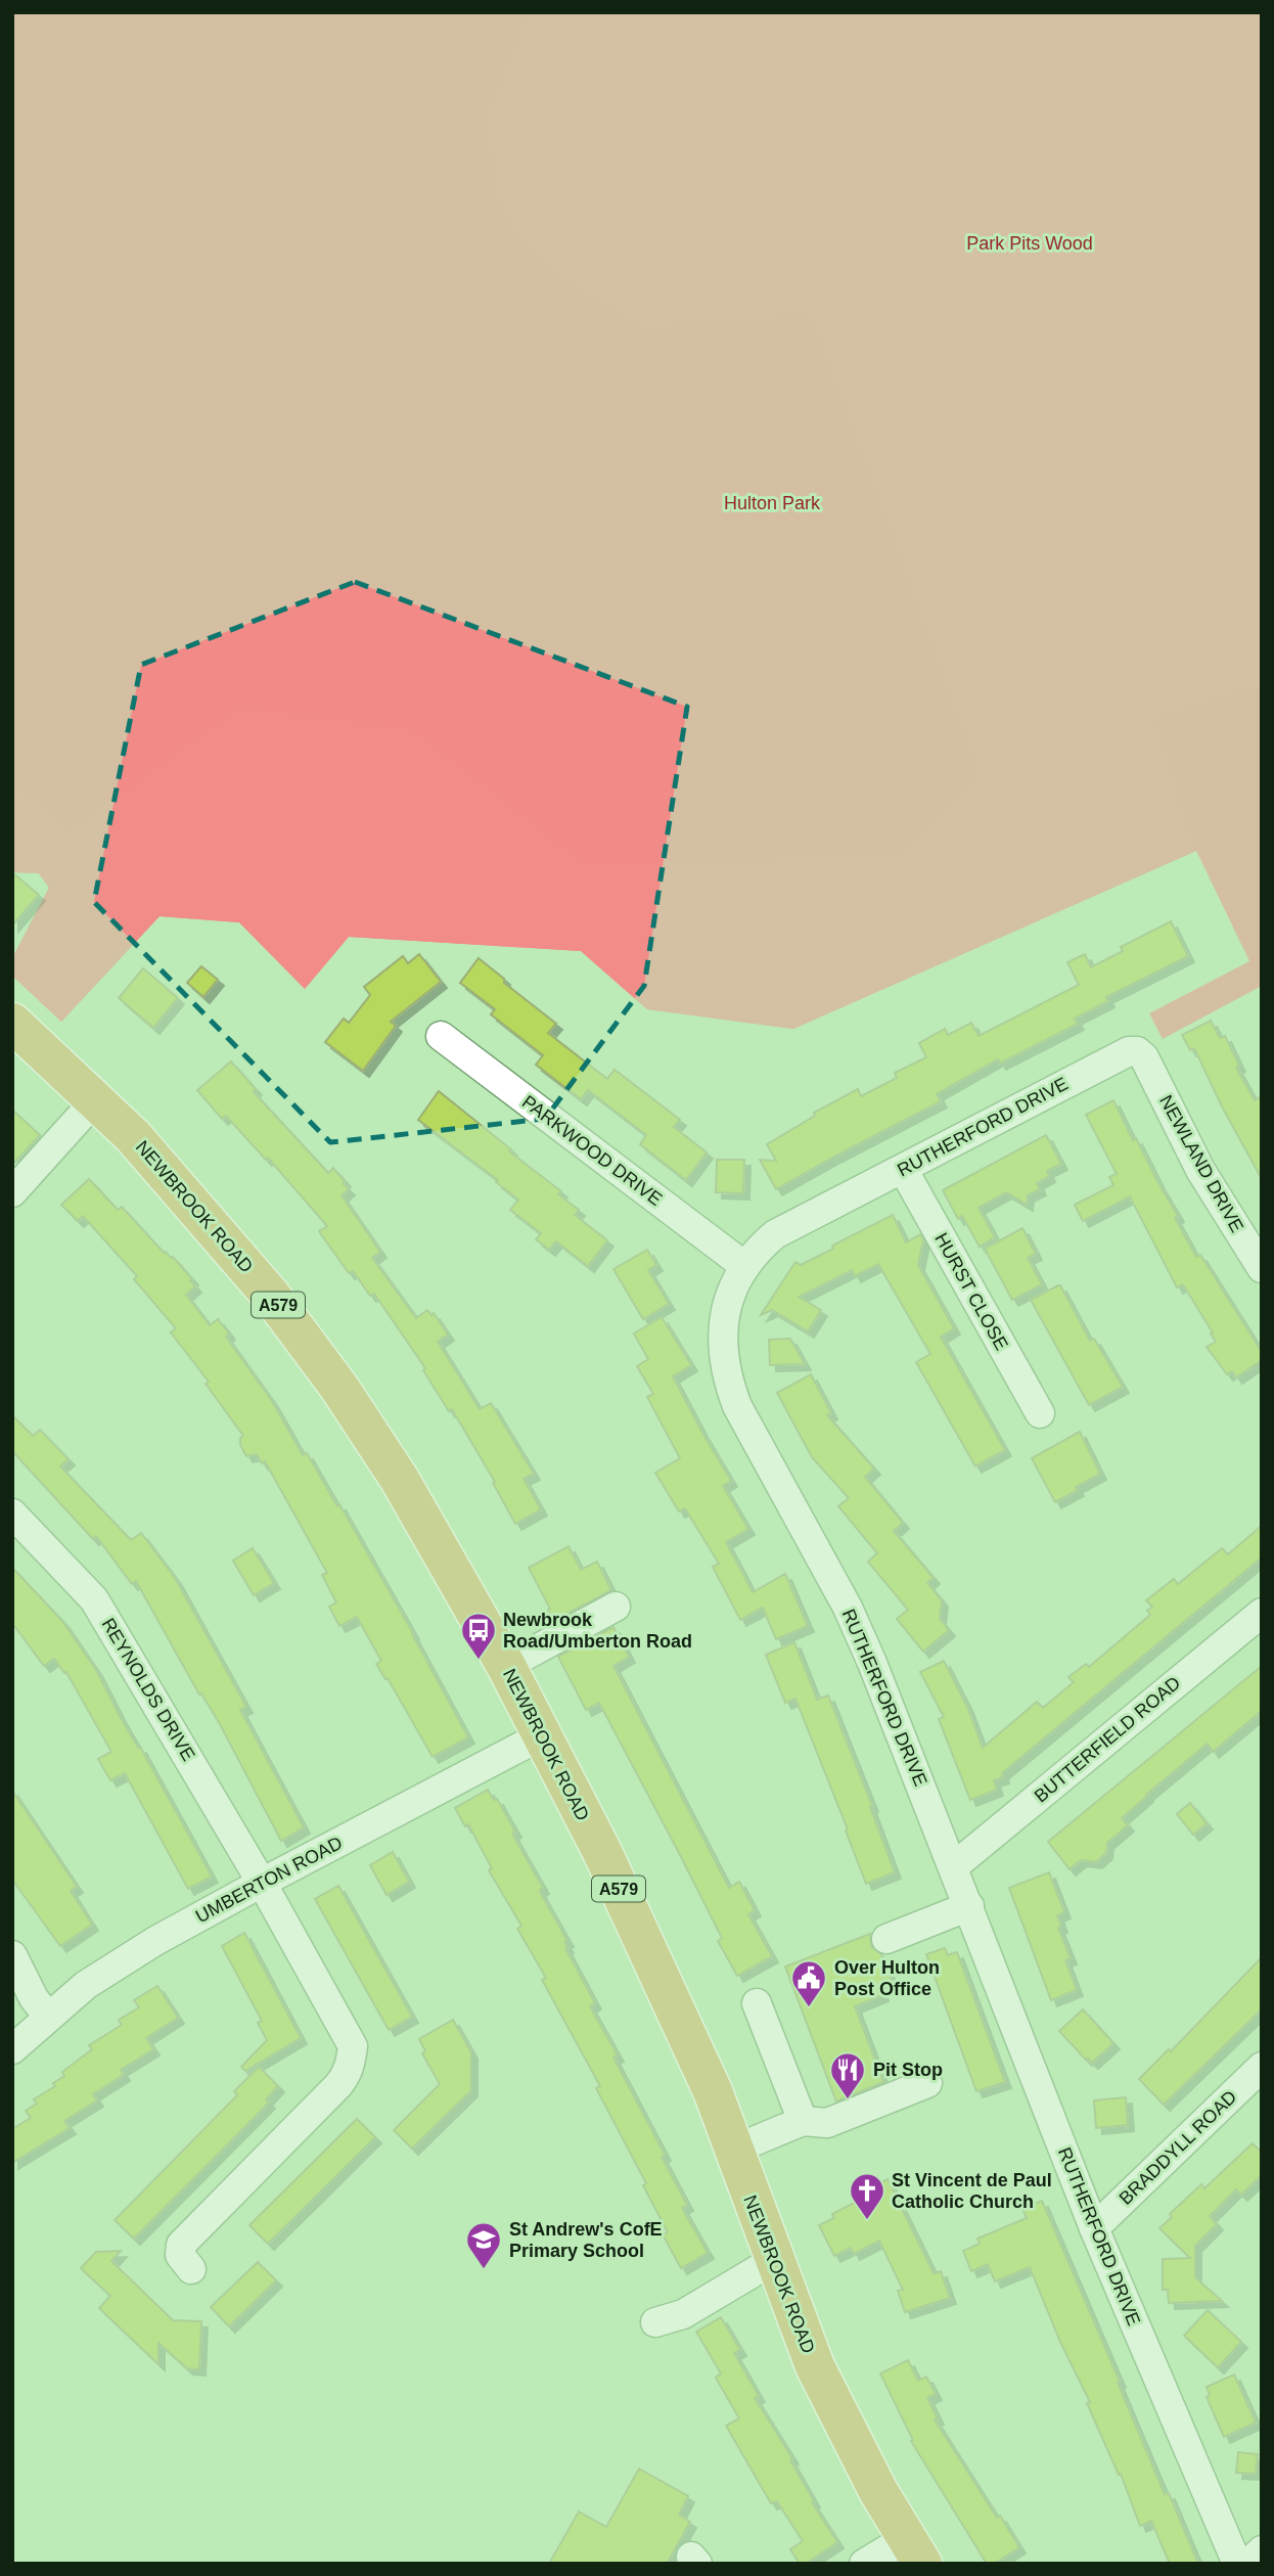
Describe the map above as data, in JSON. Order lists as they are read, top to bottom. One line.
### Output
{"streets":{"highway":["NEWBROOK ROAD","A579"],"street":["RUTHERFORD DRIVE","PARKWOOD DRIVE","NEWLAND DRIVE","HURST CLOSE","REYNOLDS DRIVE","BUTTERFIELD ROAD","UMBERTON ROAD","BRADDYLL ROAD"]},"crossings":[["RUTHERFORD DRIVE","PARKWOOD DRIVE"],["RUTHERFORD DRIVE","NEWLAND DRIVE"],["RUTHERFORD DRIVE","HURST CLOSE"],["RUTHERFORD DRIVE","BUTTERFIELD ROAD"],["RUTHERFORD DRIVE","BRADDYLL ROAD"],["NEWBROOK ROAD","UMBERTON ROAD"],["REYNOLDS DRIVE","UMBERTON ROAD"]],"parks":["Park Pits Wood","Hulton Park"],"places":{"bus stop":["Newbrook Road/Umberton Road"],"public building":["Over Hulton Post Office"],"restaurant":["Pit Stop"],"church":["St Vincent de Paul Catholic Church"],"school or university":["St Andrew's CofE Primary School"]}}
